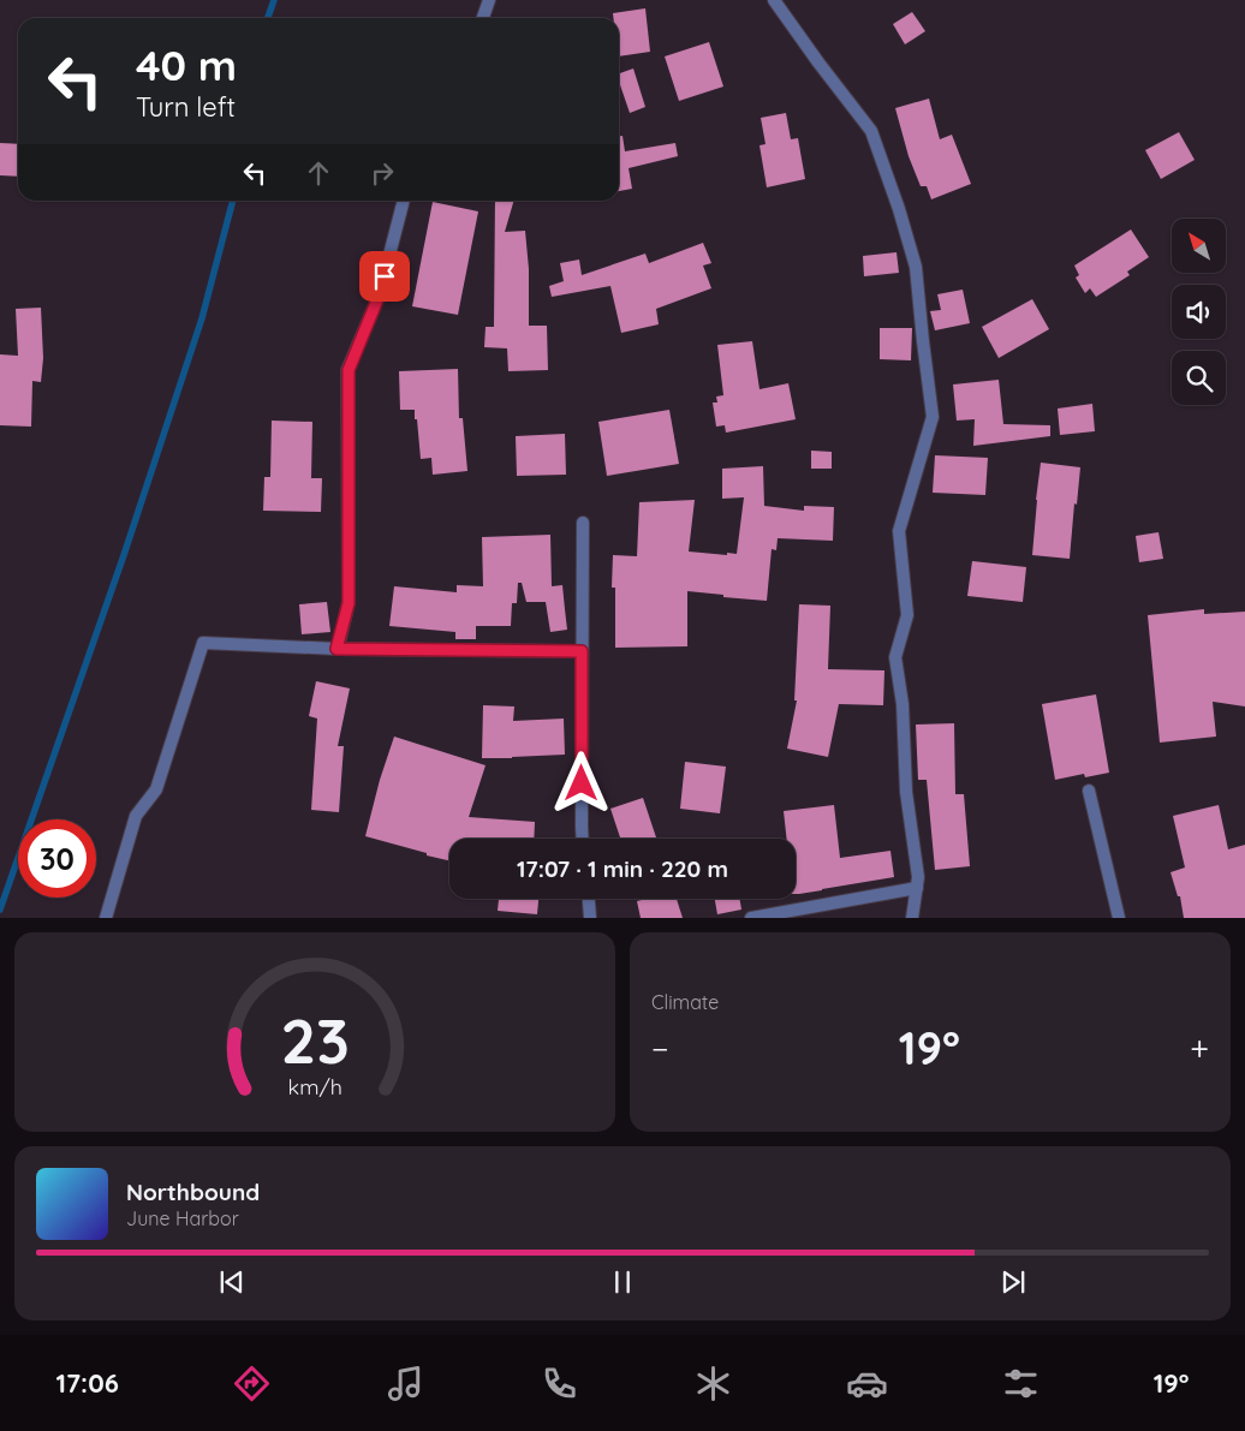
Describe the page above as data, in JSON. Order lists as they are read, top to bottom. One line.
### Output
{"north":"top left","page":{"turn":["40 m","Turn left"],"limit":"30","trip":"17:07 · 1 min · 220 m","tile":"Climate","heat":["−","19°","+"],"song":["Northbound","June Harbor"],"tabs":["17:06","19°"],"gauge":["23","km/h"]}}
